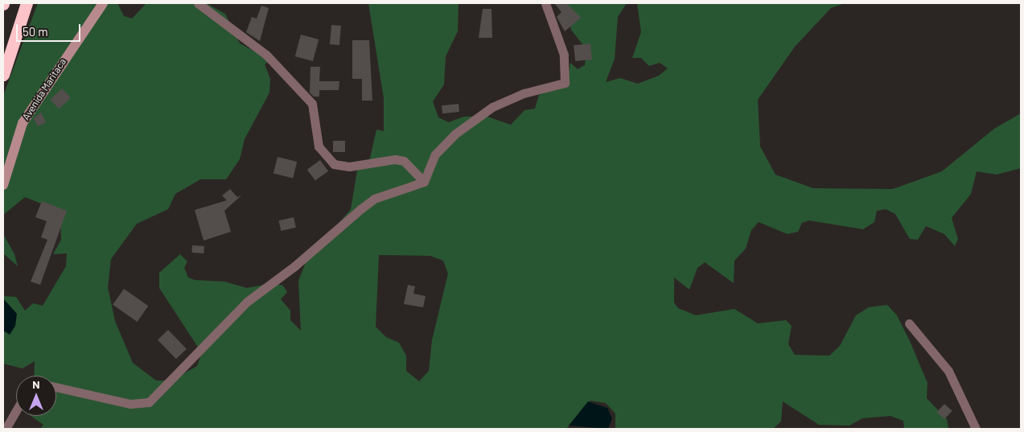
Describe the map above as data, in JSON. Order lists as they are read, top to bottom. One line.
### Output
{"streets":{"street":["Avenida Maritaca"]},"scale_bar":"50 m","north":"top"}
